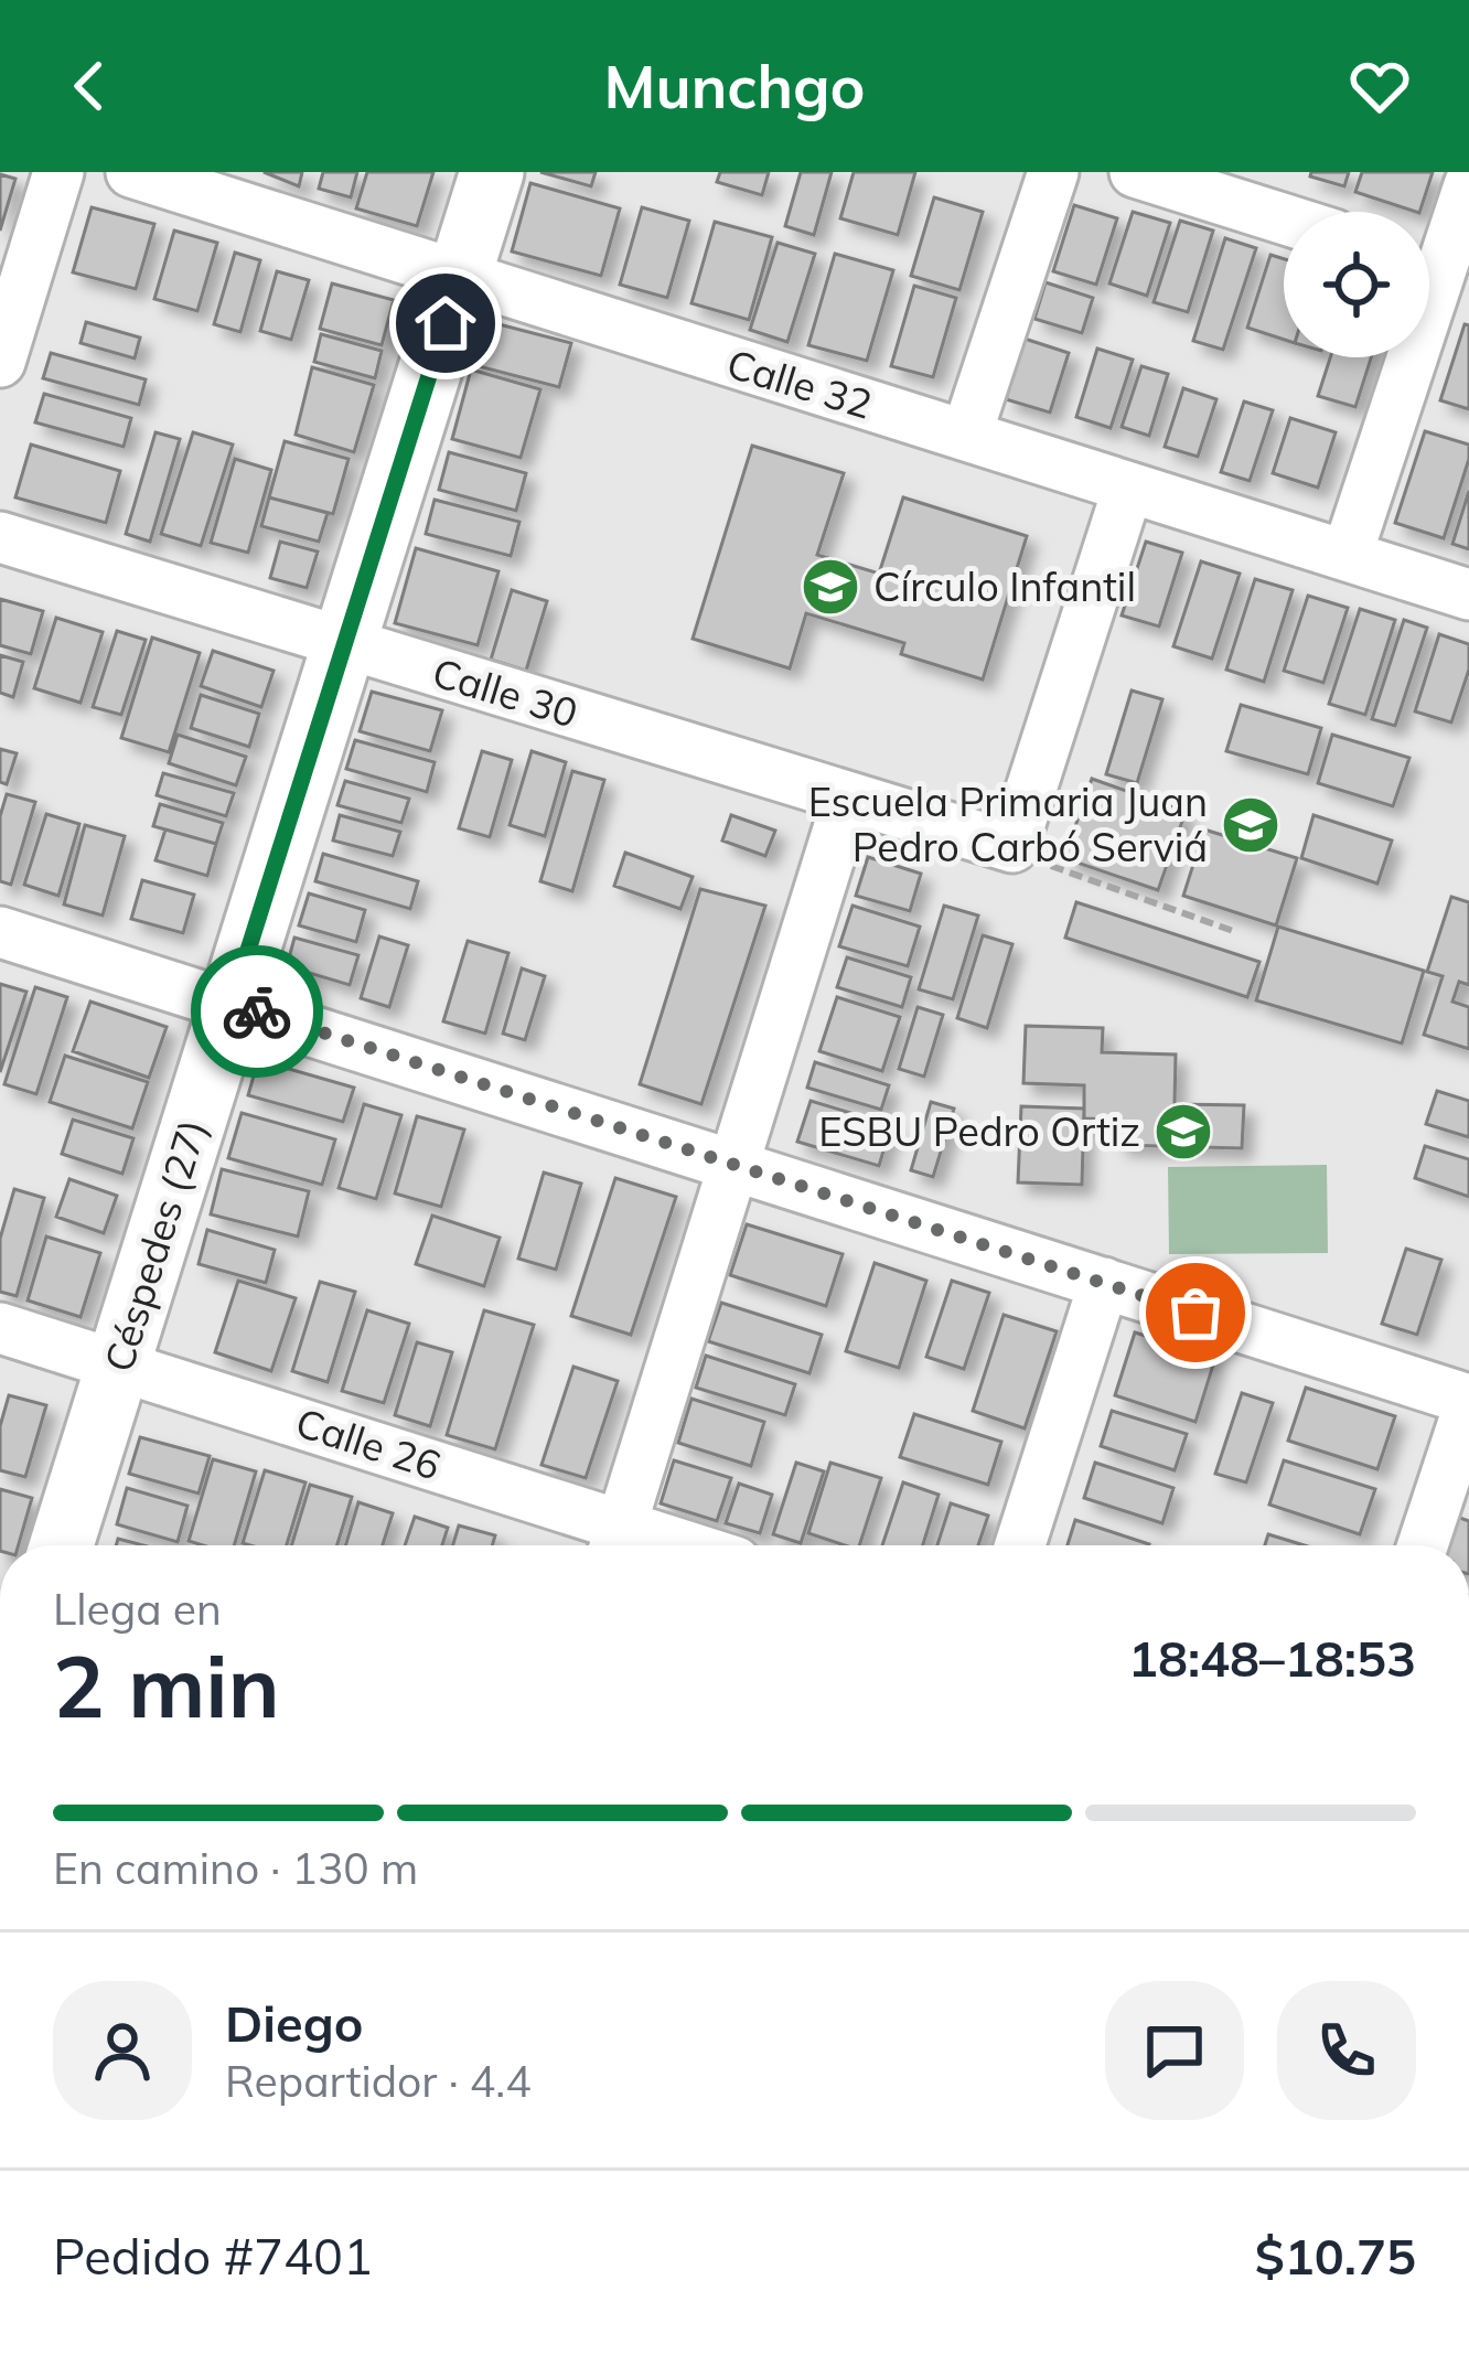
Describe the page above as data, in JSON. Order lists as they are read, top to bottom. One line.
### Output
{"streets":{"main road":["Céspedes (27)"],"street":["Calle 32","Calle 30","Calle 26"]},"crossings":[["Calle 32","Céspedes (27)"],["Calle 30","Céspedes (27)"],["Céspedes (27)","Calle 26"]],"places":{"school or university":["Círculo Infantil","Escuela Primaria Juan Pedro Carbó Serviá","ESBU Pedro Ortiz"]},"page":{"header":"Munchgo","heading":["2 min","Llega en","18:48–18:53"],"panel":["Diego","Repartidor · 4.4","Pedido #7401","$10.75"],"bar":"En camino · 130 m"}}
